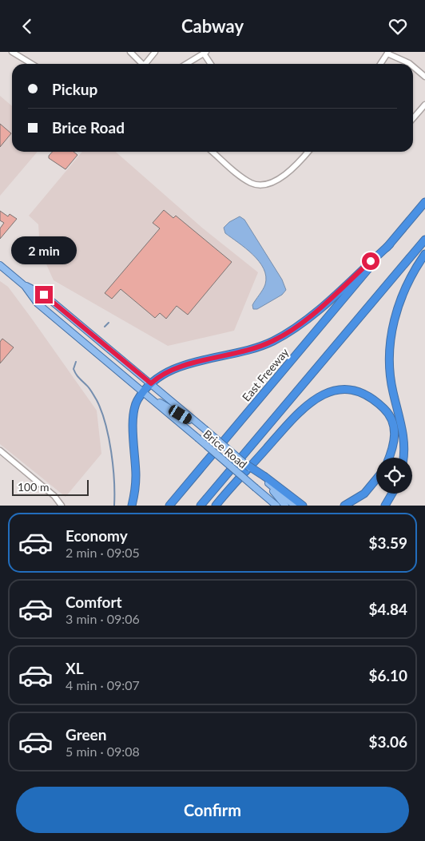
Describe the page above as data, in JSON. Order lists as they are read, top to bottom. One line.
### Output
{"streets":{"highway":["East Freeway"],"main road":["Brice Road"]},"scale_bar":"100 m","page":{"header":"Cabway","banner":["Pickup","Brice Road"],"bubble":"2 min","scale":"100 m","list":[{"name":"Economy","note":"2 min · 09:05","value":"$3.59"},{"name":"Comfort","note":"3 min · 09:06","value":"$4.84"},{"name":"XL","note":"4 min · 09:07","value":"$6.10"},{"name":"Green","note":"5 min · 09:08","value":"$3.06"}],"buttons":"Confirm"}}
